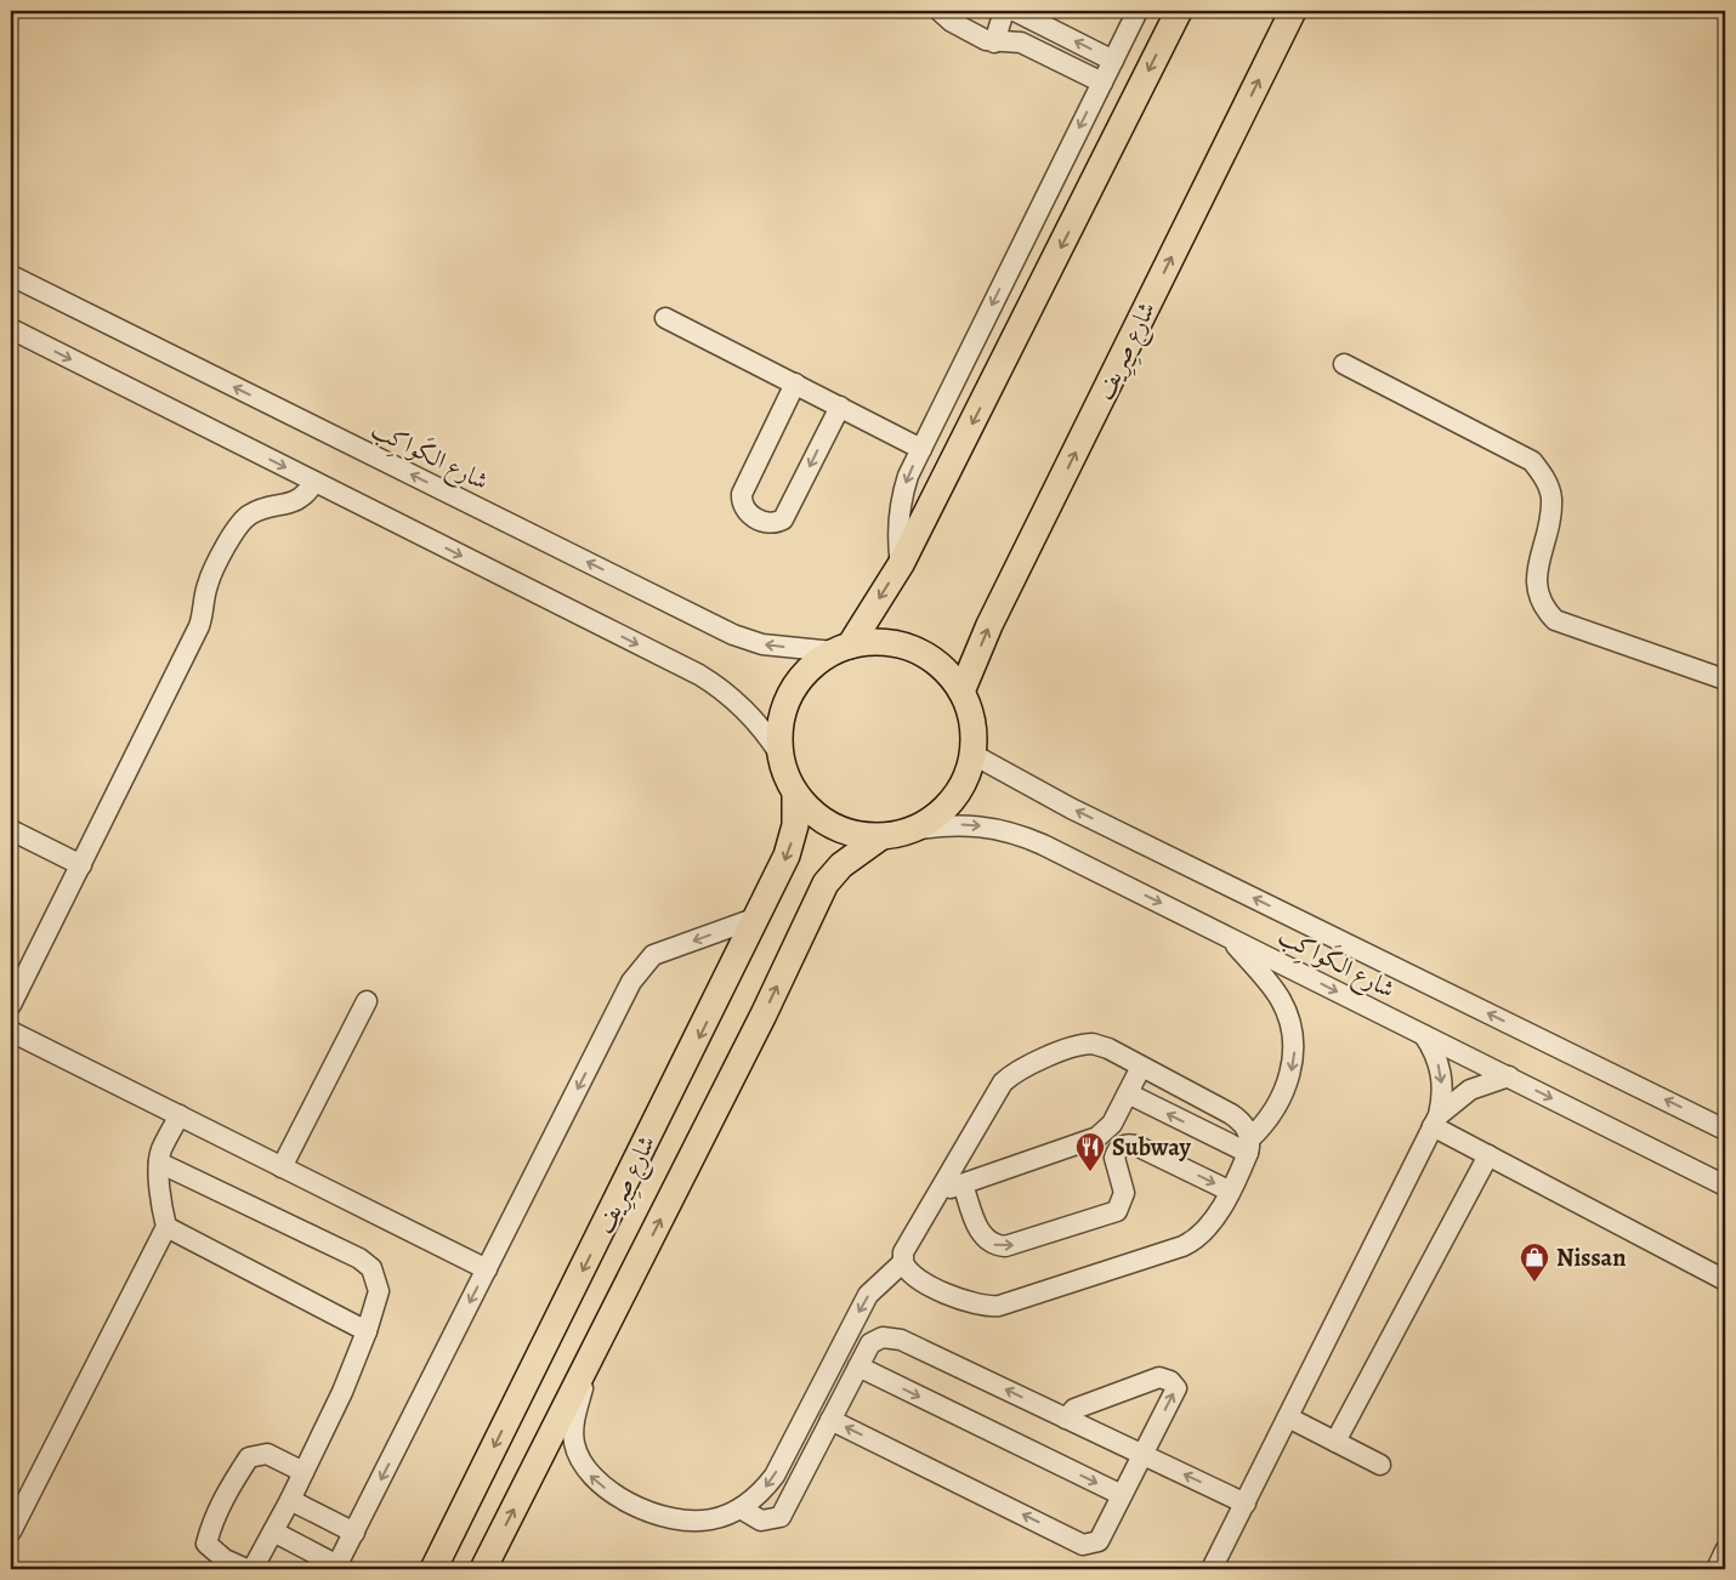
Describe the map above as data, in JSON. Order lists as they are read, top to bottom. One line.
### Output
{"streets":{"main road":["شارع صِرِيف"],"street":["شارع الكَواكِب"]},"crossings":[["شارع صِرِيف","شارع الكَواكِب"]],"places":{"restaurant":["Subway"],"shop":["Nissan"]}}
